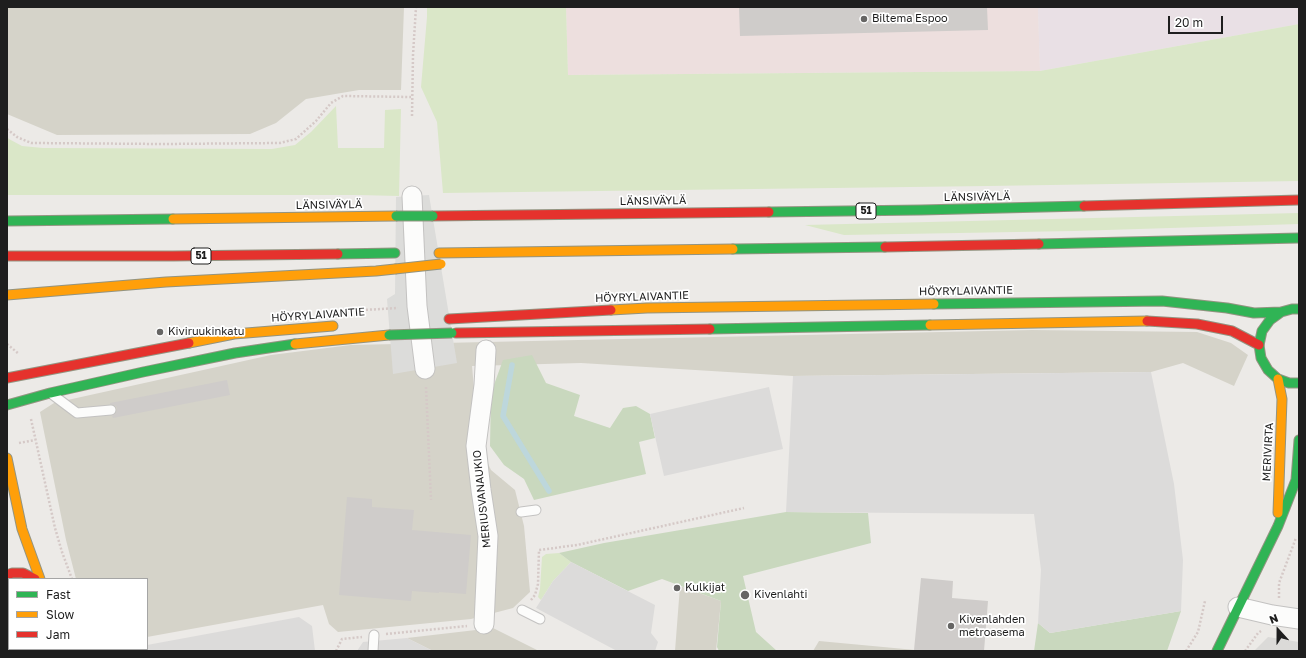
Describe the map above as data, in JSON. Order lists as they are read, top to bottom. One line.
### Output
{"streets":{"main road":["LÄNSIVÄYLÄ","51","HÖYRYLAIVANTIE","MERIVIRTA"],"street":["MERIUSVANAUKIO"]},"places":["Biltema Espoo","Kiviruukinkatu","Kulkijat","Kivenlahti","Kivenlahden metroasema"],"legend":["Fast","Slow","Jam"],"scale_bar":"20 m","north":"top"}
